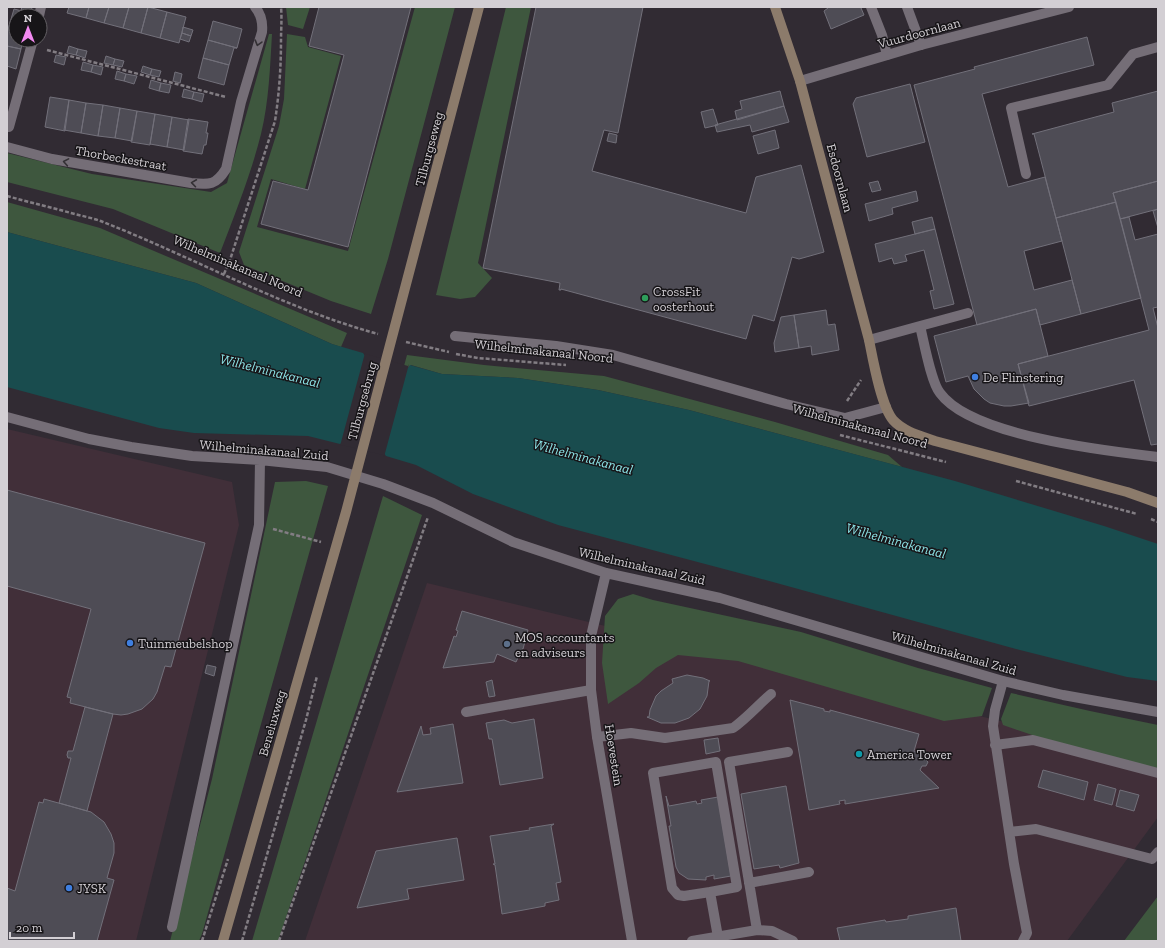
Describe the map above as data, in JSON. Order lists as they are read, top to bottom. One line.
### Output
{"streets":{"main road":["Tilburgseweg","Esdoornlaan","Wilhelminakanaal Noord","Tilburgsebrug","Beneluxweg"],"street":["Vuurdoornlaan","Thorbeckestraat","Wilhelminakanaal Zuid","Hoevestein"]},"crossings":[["Vuurdoornlaan","Esdoornlaan"],["Tilburgseweg","Tilburgsebrug"],["Esdoornlaan","Wilhelminakanaal Noord"],["Tilburgsebrug","Beneluxweg"],["Wilhelminakanaal Zuid","Hoevestein"]],"one_way":["Thorbeckestraat"],"water":["Wilhelminakanaal"],"places":["CrossFit oosterhout","De Flinstering","Tuinmeubelshop","MOS accountants en adviseurs","America Tower","JYSK"],"scale_bar":"20 m","north":"top"}
